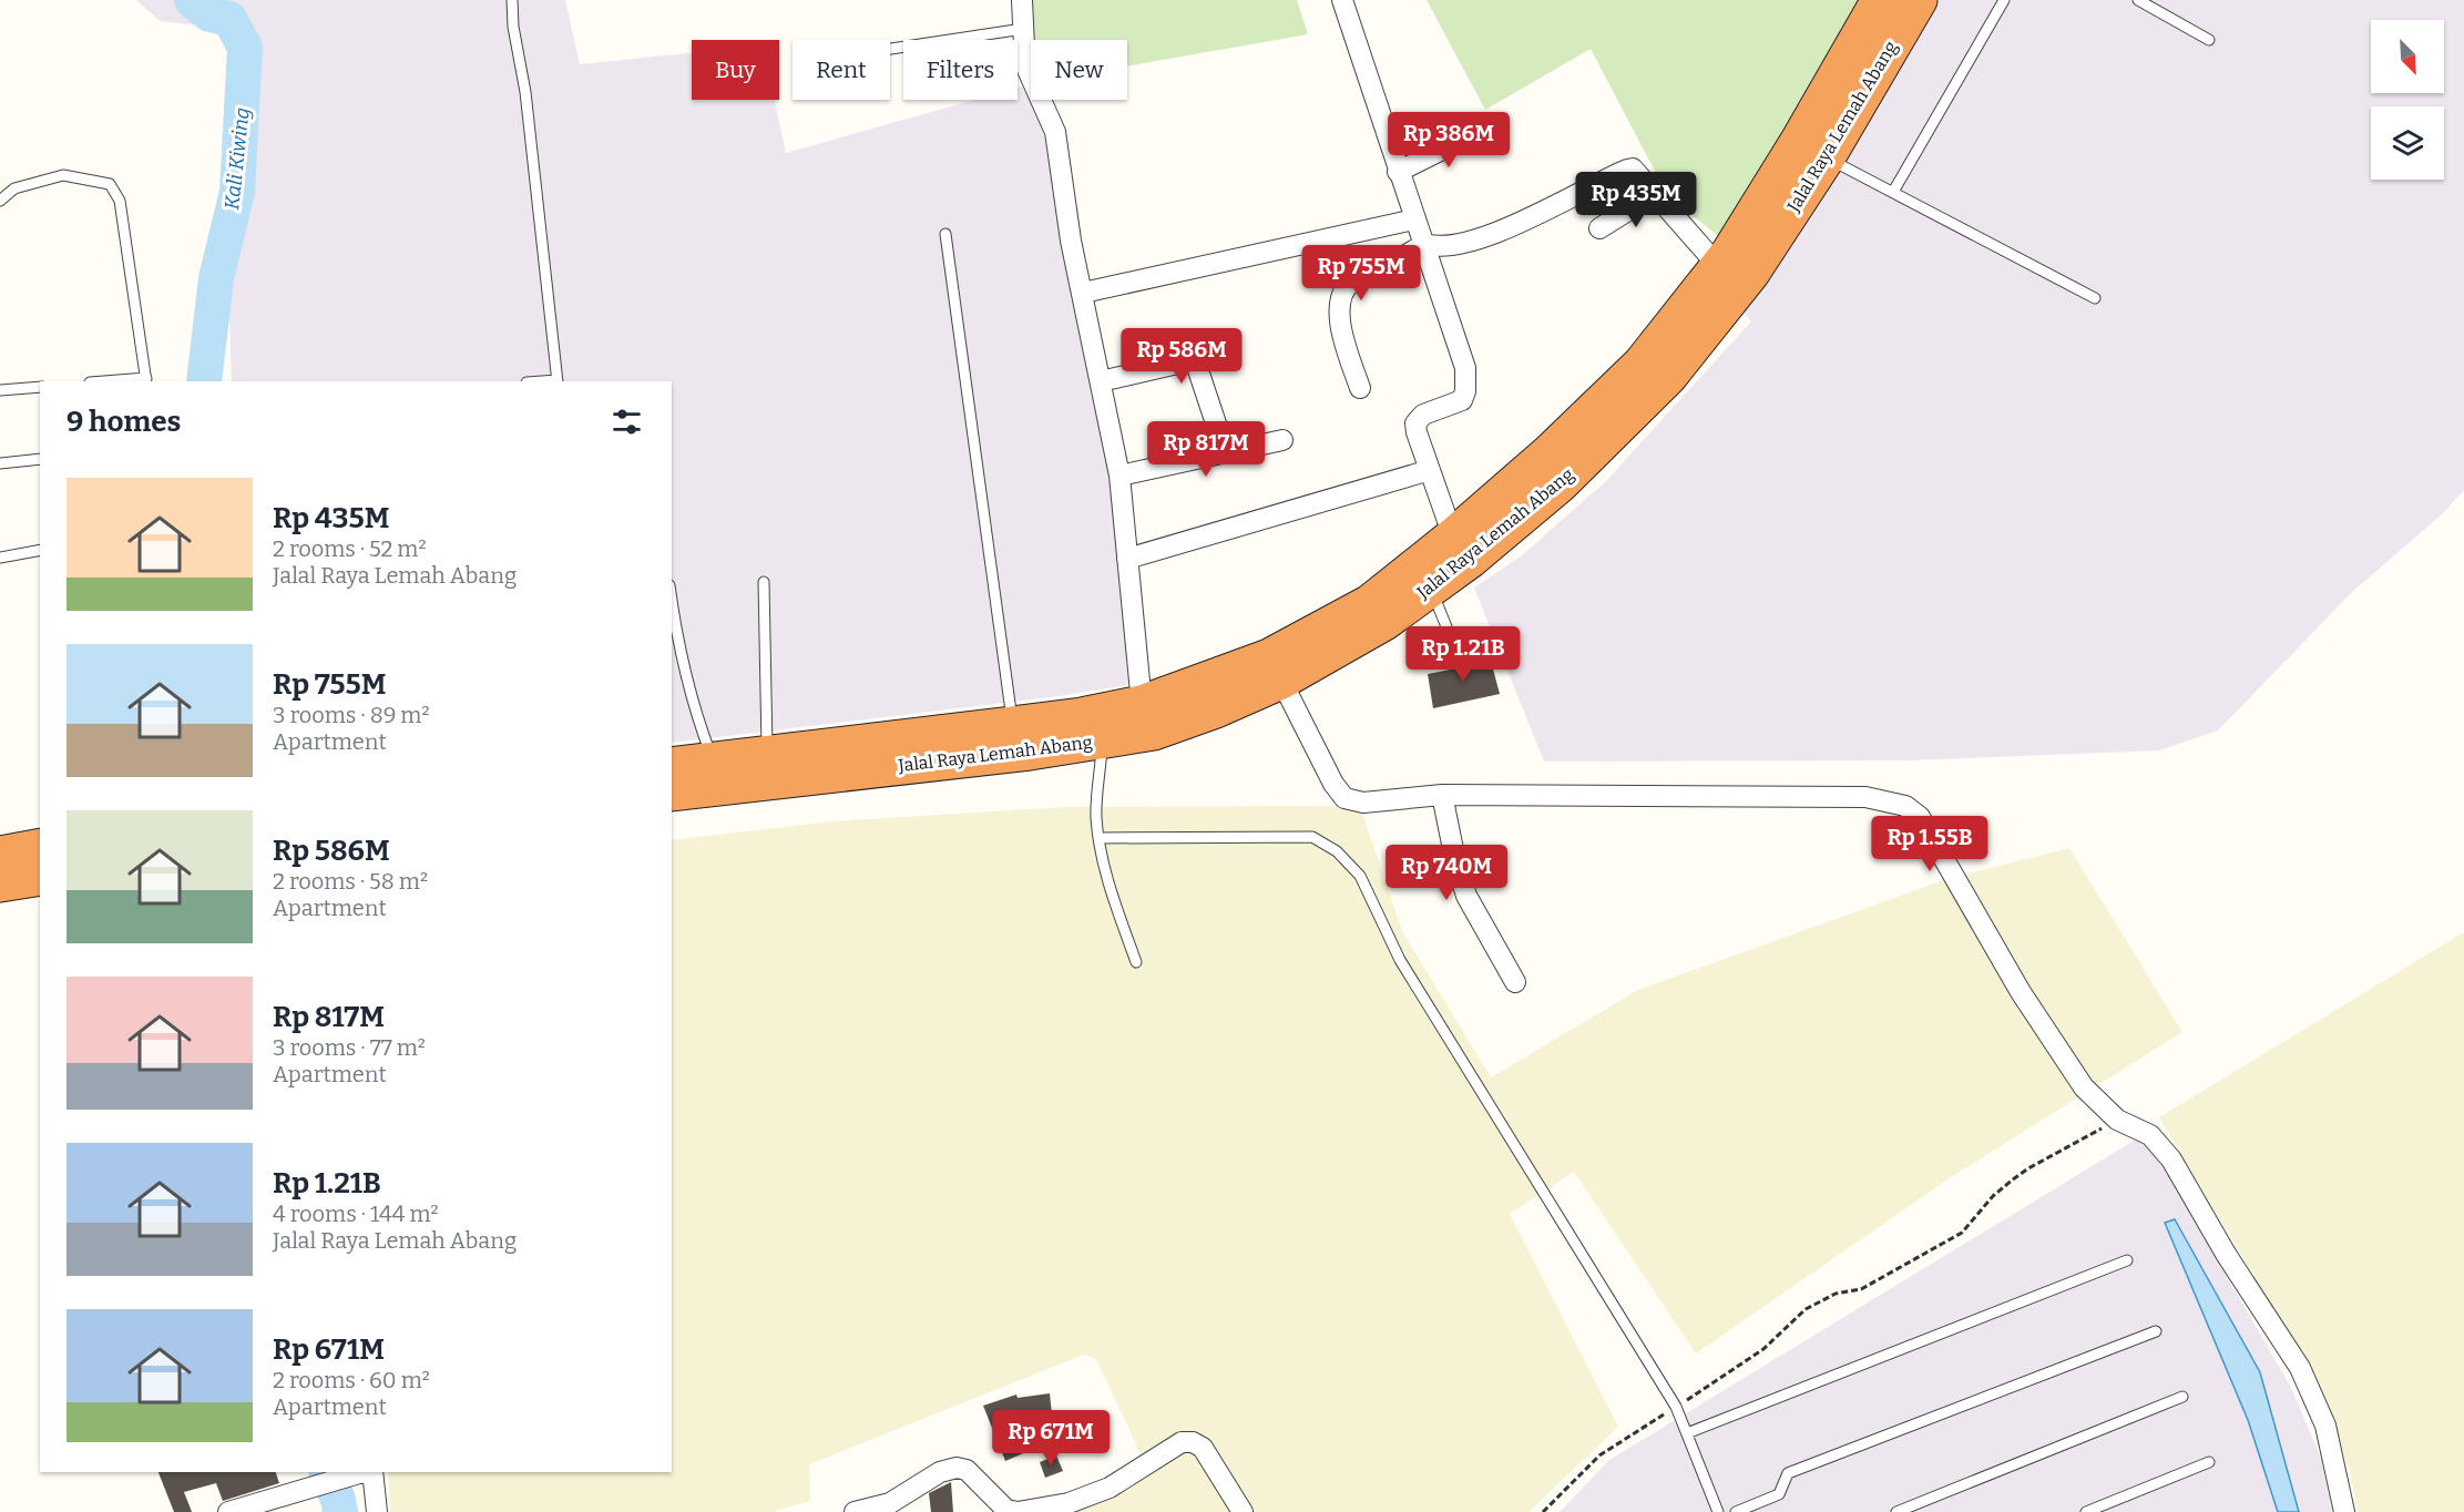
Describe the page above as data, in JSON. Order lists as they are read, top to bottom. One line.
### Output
{"streets":{"highway":["Jalal Raya Lemah Abang"]},"water":["Kali Kiwing"],"north":"bottom right","page":{"chip":["Buy","Rent","Filters","New"],"price":["Rp 386M","Rp 435M","Rp 755M","Rp 586M","Rp 817M","Rp 1.21B","Rp 1.55B","Rp 740M","Rp 671M"],"heading":"9 homes","list":[{"name":"Rp 435M","note":"2 rooms · 52 m² · Jalal Raya Lemah Abang"},{"name":"Rp 755M","note":"3 rooms · 89 m² · Apartment"},{"name":"Rp 586M","note":"2 rooms · 58 m² · Apartment"},{"name":"Rp 817M","note":"3 rooms · 77 m² · Apartment"},{"name":"Rp 1.21B","note":"4 rooms · 144 m² · Jalal Raya Lemah Abang"},{"name":"Rp 671M","note":"2 rooms · 60 m² · Apartment"}]}}
